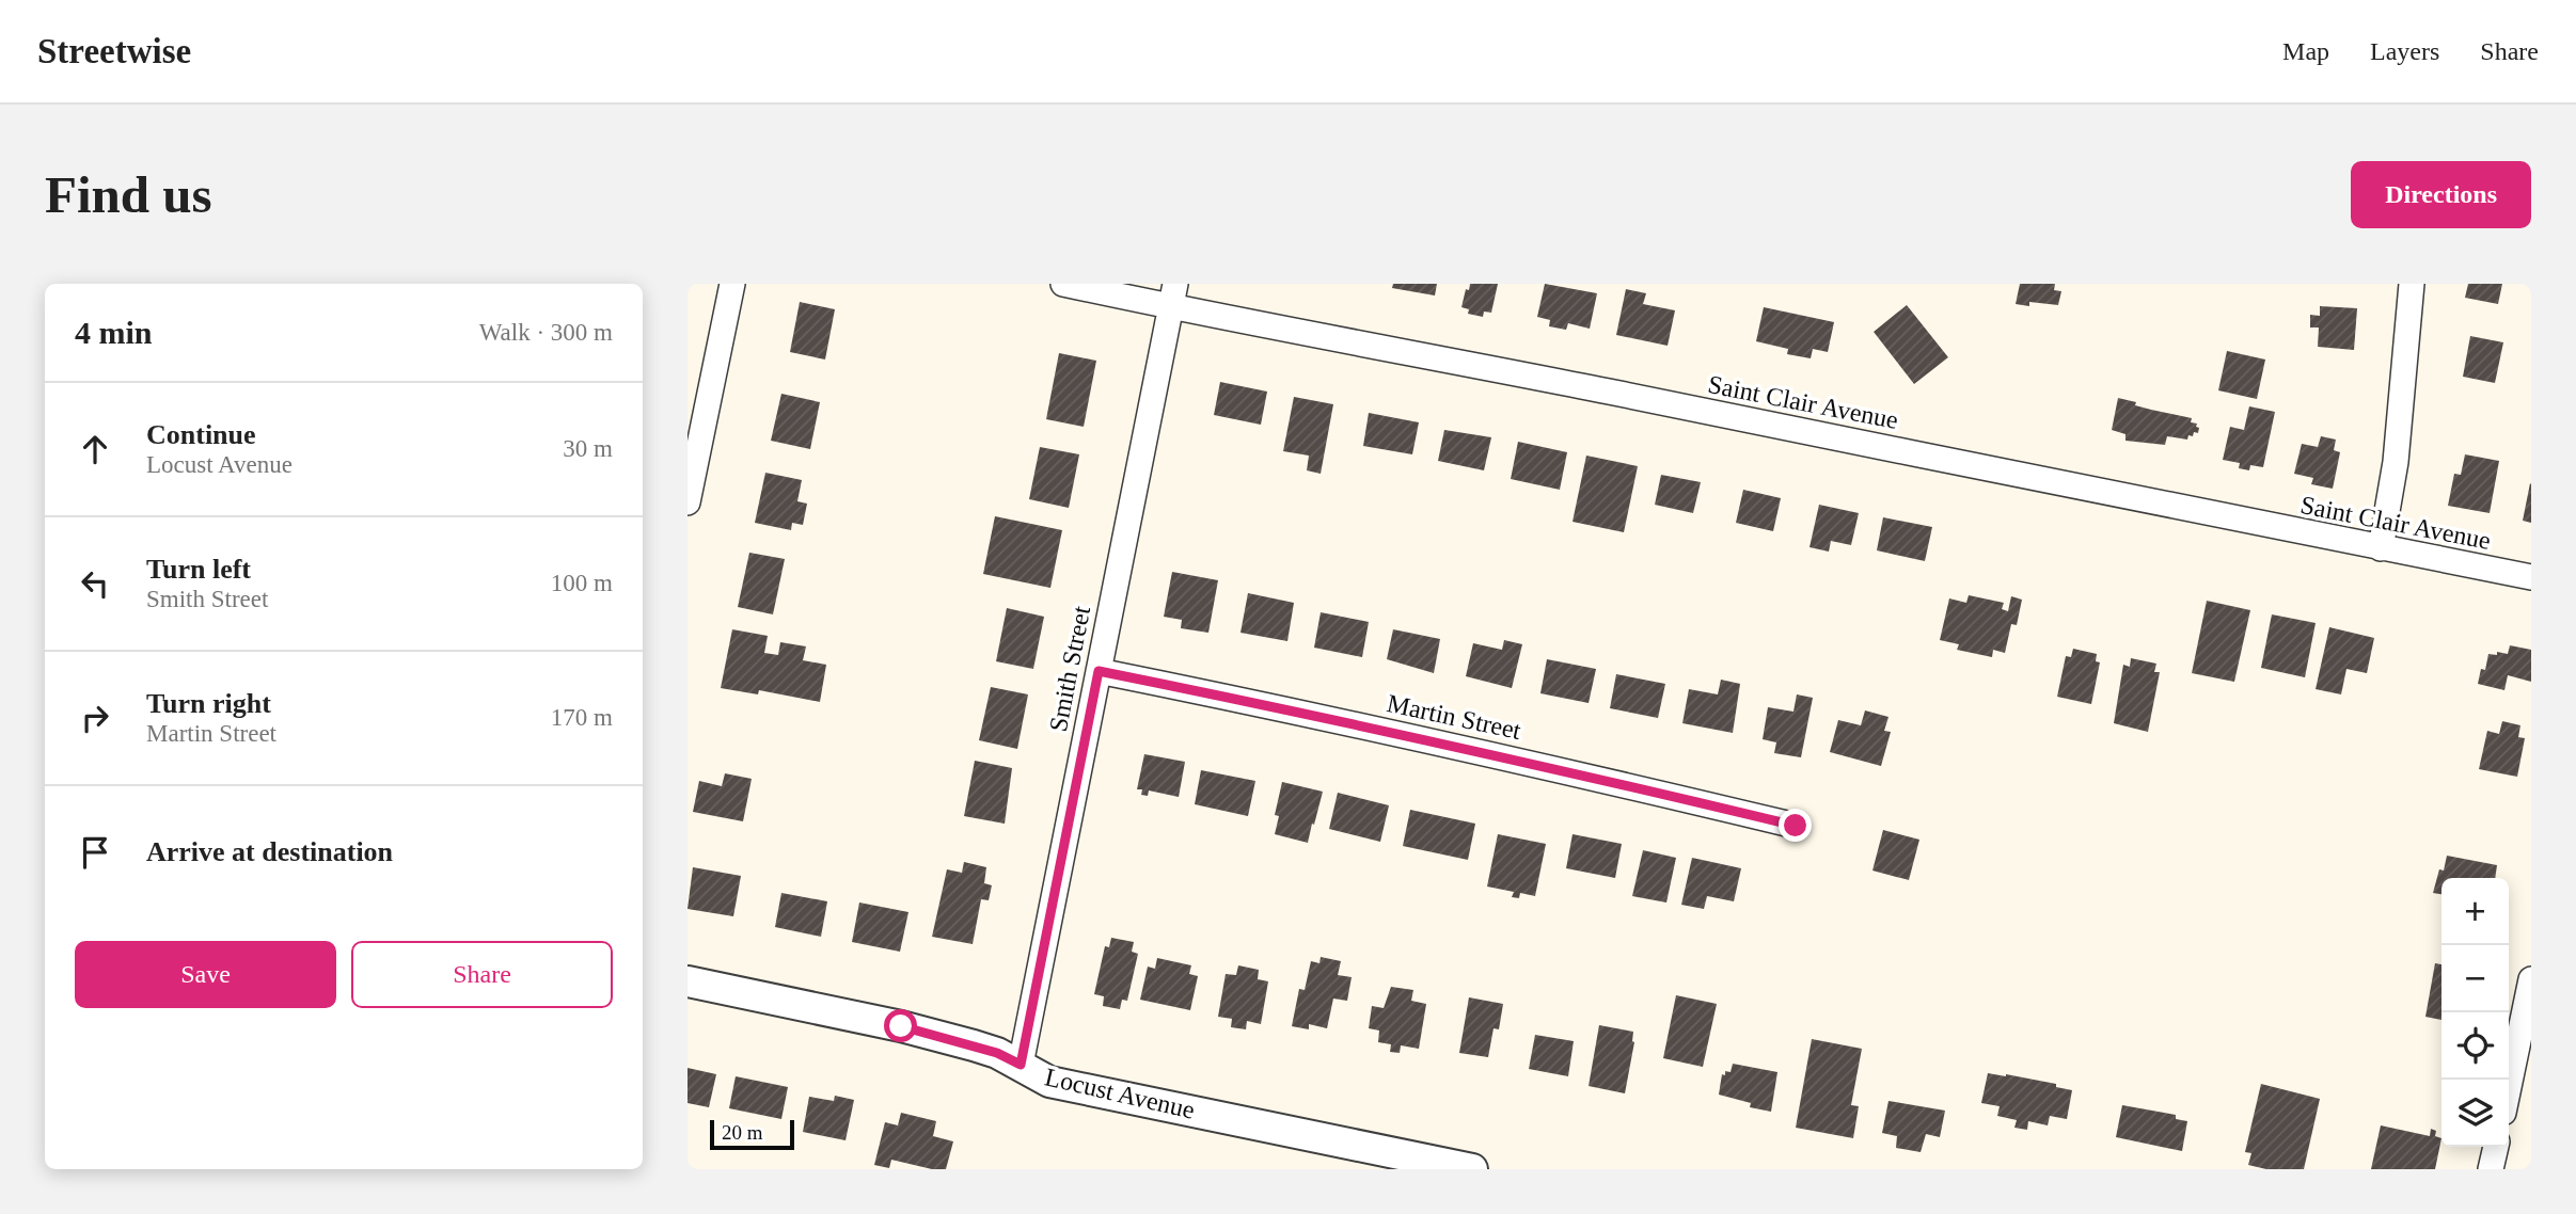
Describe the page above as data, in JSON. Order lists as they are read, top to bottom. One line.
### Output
{"streets":{"street":["Saint Clair Avenue","Smith Street","Martin Street","Locust Avenue"]},"crossings":[["Saint Clair Avenue","Smith Street"],["Smith Street","Martin Street"],["Smith Street","Locust Avenue"]],"scale_bar":"20 m","page":{"header":"Streetwise","nav":["Map","Layers","Share"],"buttons":["Directions",["Save","Share"]],"title":"Find us","heading":["4 min","Walk · 300 m"],"list":[["Continue","Locust Avenue","30 m"],["Turn left","Smith Street","100 m"],["Turn right","Martin Street","170 m"],"Arrive at destination"],"map_buttons":["+","−"],"scale":"20 m"}}
